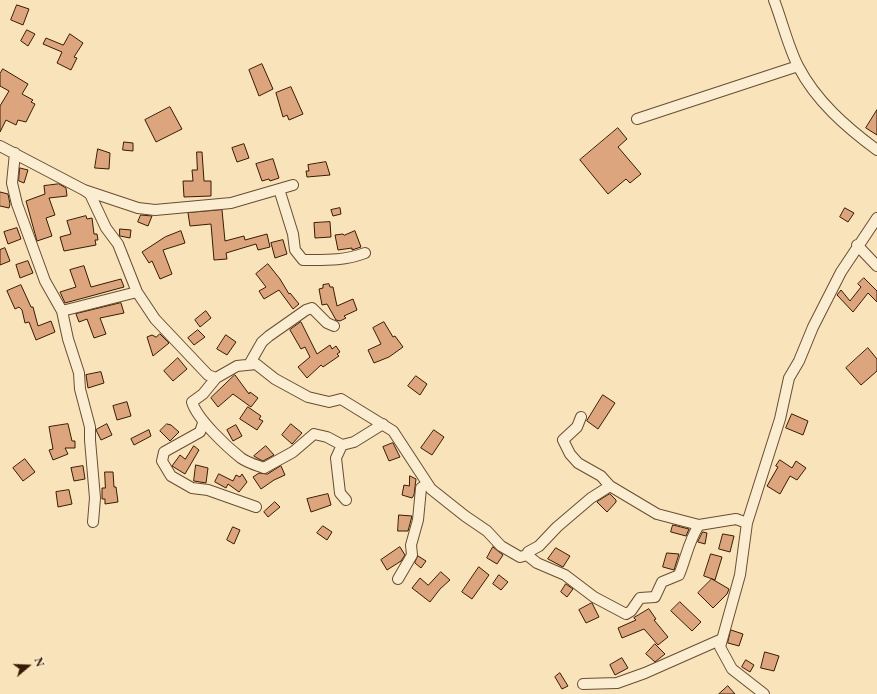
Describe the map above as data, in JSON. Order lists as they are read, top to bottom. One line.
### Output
{"north":"right"}
